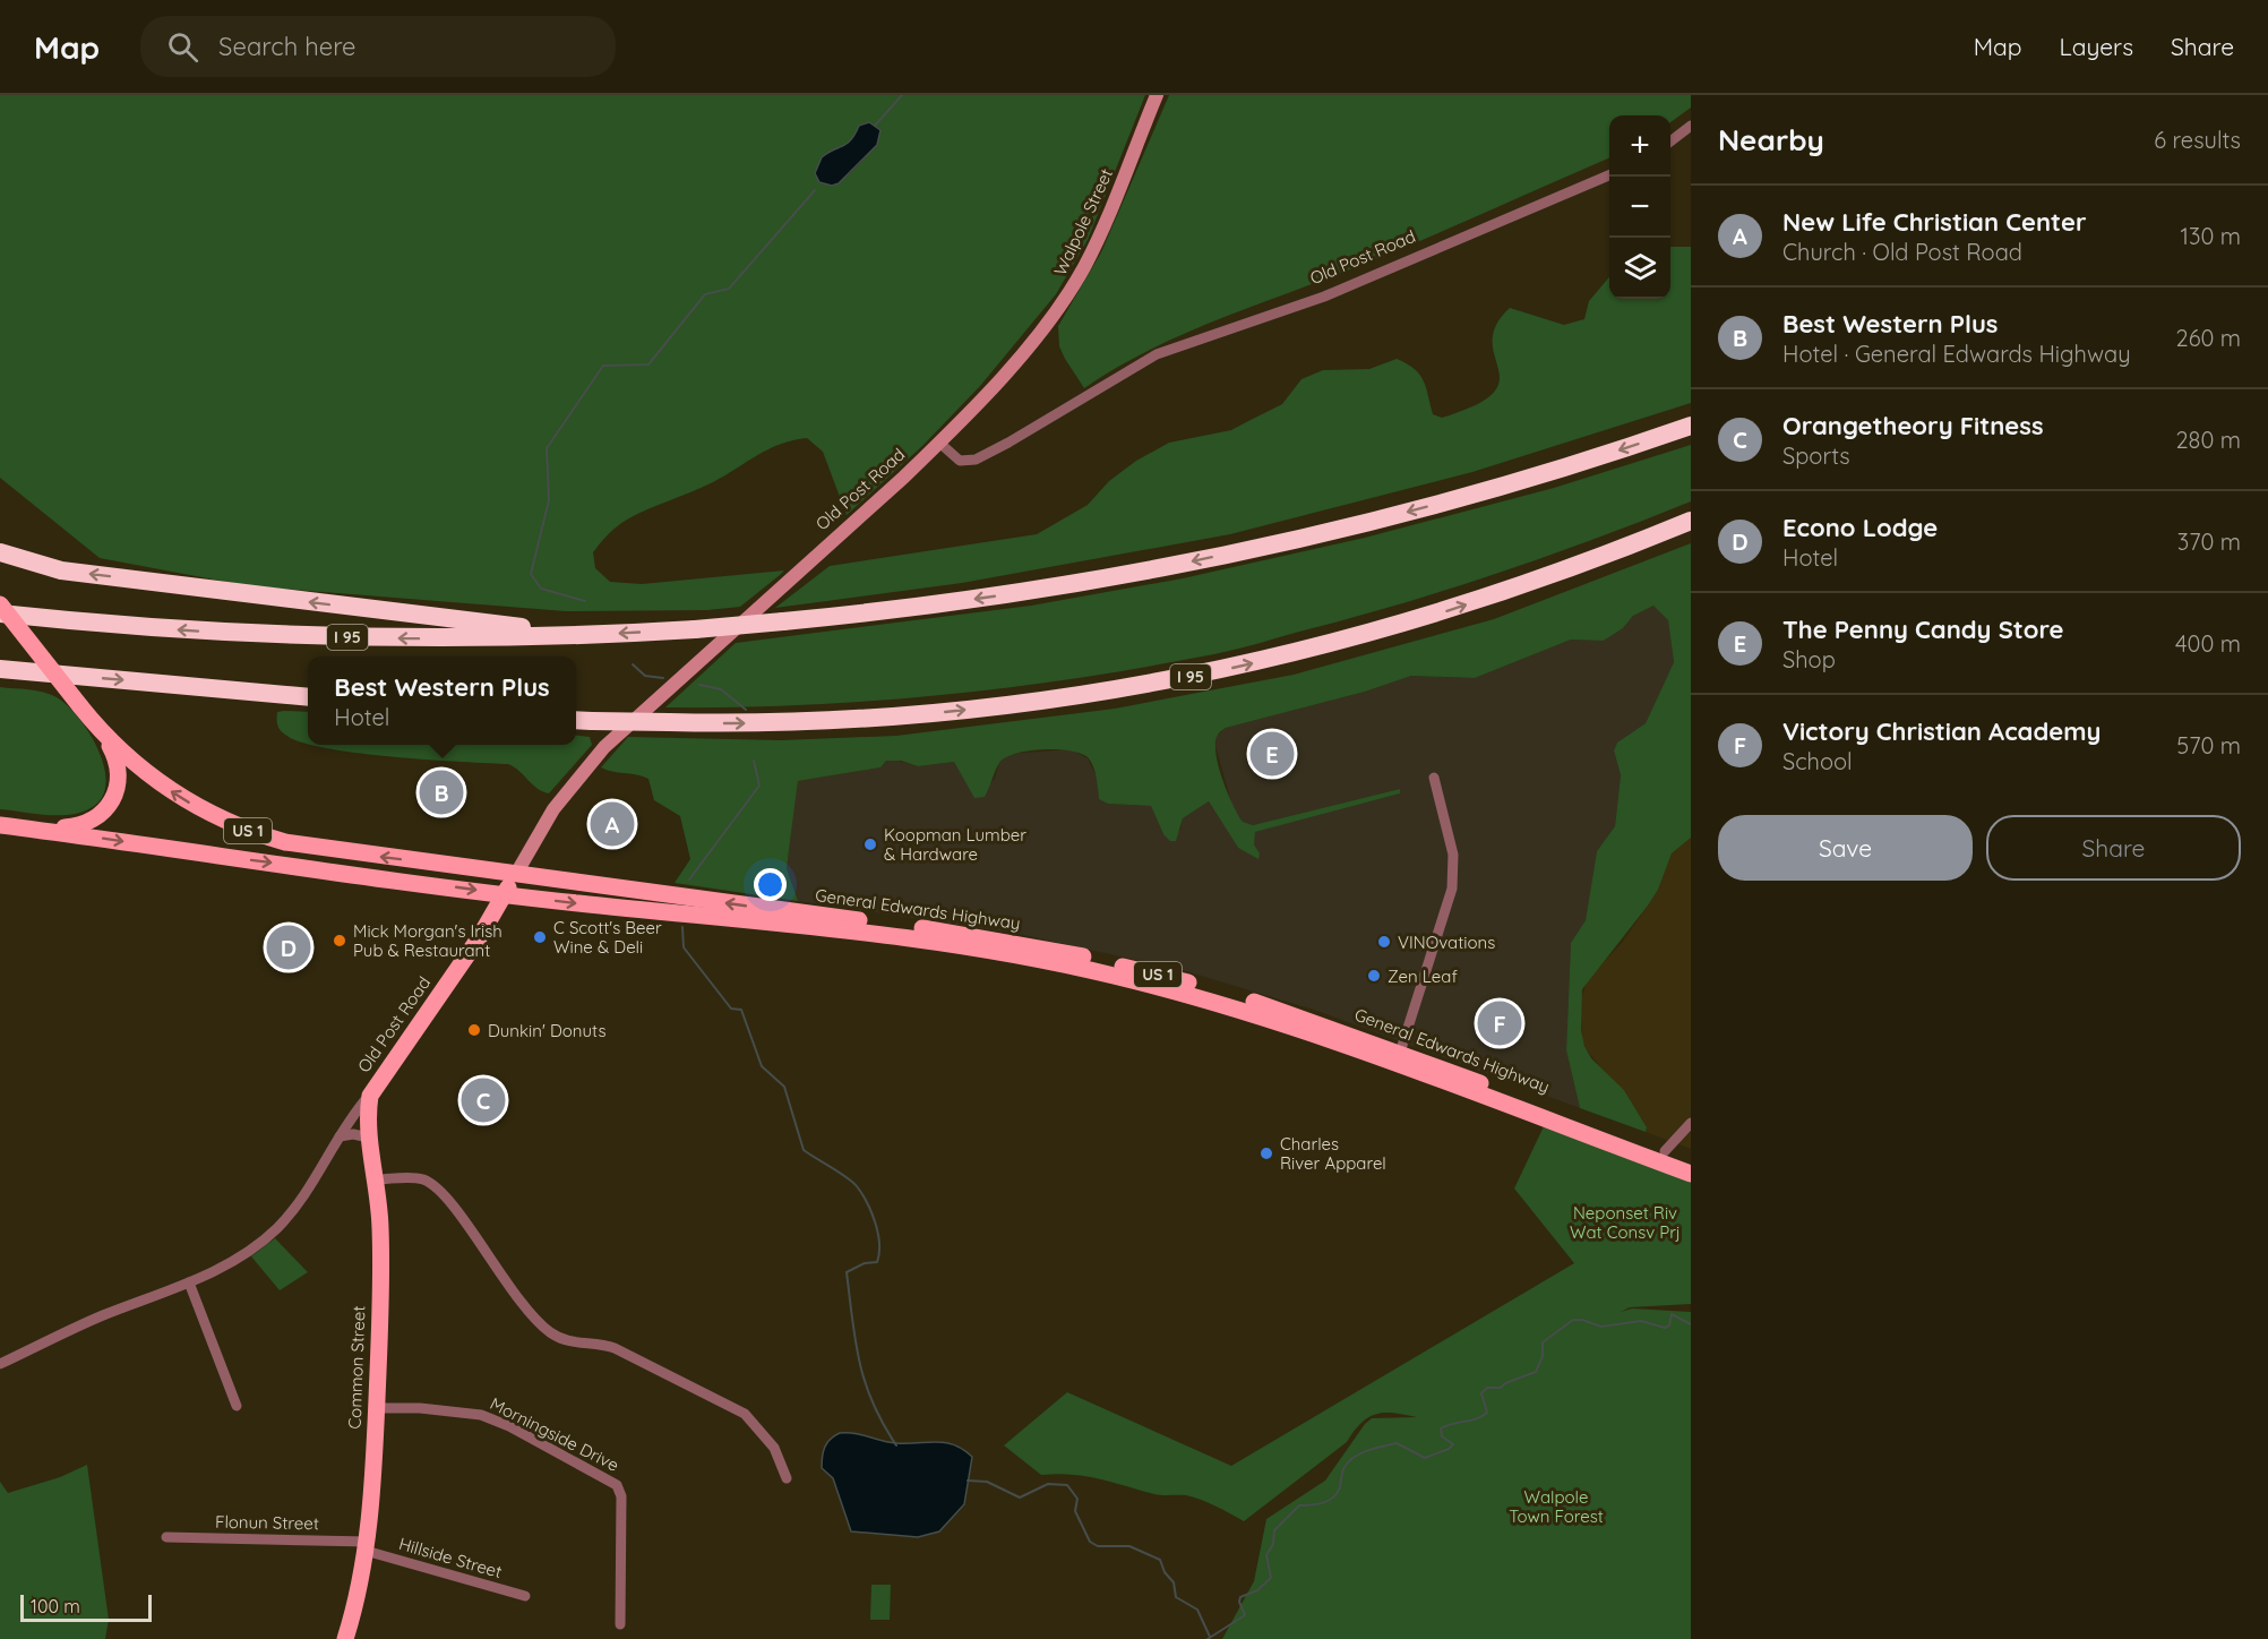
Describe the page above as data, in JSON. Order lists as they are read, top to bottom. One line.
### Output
{"streets":{"highway":["I 95"],"main road":["Walpole Street","Old Post Road","US 1","General Edwards Highway","Common Street"],"street":["Morningside Drive","Flonun Street","Hillside Street"]},"crossings":[["Walpole Street","Old Post Road"],["Old Post Road","General Edwards Highway"],["Old Post Road","Common Street"],["Common Street","Morningside Drive"],["Common Street","Flonun Street"],["Common Street","Hillside Street"],["Flonun Street","Hillside Street"]],"parks":["Neponset Riv Wat Consv Prj","Walpole Town Forest"],"places":["Koopman Lumber & Hardware","C Scott's Beer Wine & Deli","Mick Morgan's Irish Pub & Restaurant","VINOvations","Zen Leaf","Dunkin' Donuts","Charles River Apparel"],"scale_bar":"100 m","page":{"header":"Map","search":"Search here","nav":["Map","Layers","Share"],"heading":["Nearby","6 results"],"map_buttons":["+","−"],"list":[{"mark":"A","name":"New Life Christian Center","note":"Church · Old Post Road","value":"130 m"},{"mark":"B","name":"Best Western Plus","note":"Hotel · General Edwards Highway","value":"260 m"},{"mark":"C","name":"Orangetheory Fitness","note":"Sports","value":"280 m"},{"mark":"D","name":"Econo Lodge","note":"Hotel","value":"370 m"},{"mark":"E","name":"The Penny Candy Store","note":"Shop","value":"400 m"},{"mark":"F","name":"Victory Christian Academy","note":"School","value":"570 m"}],"popup":["Best Western Plus","Hotel"],"pins":["E","B","A","D","F","C"],"buttons":["Save","Share"],"scale":"100 m"}}
